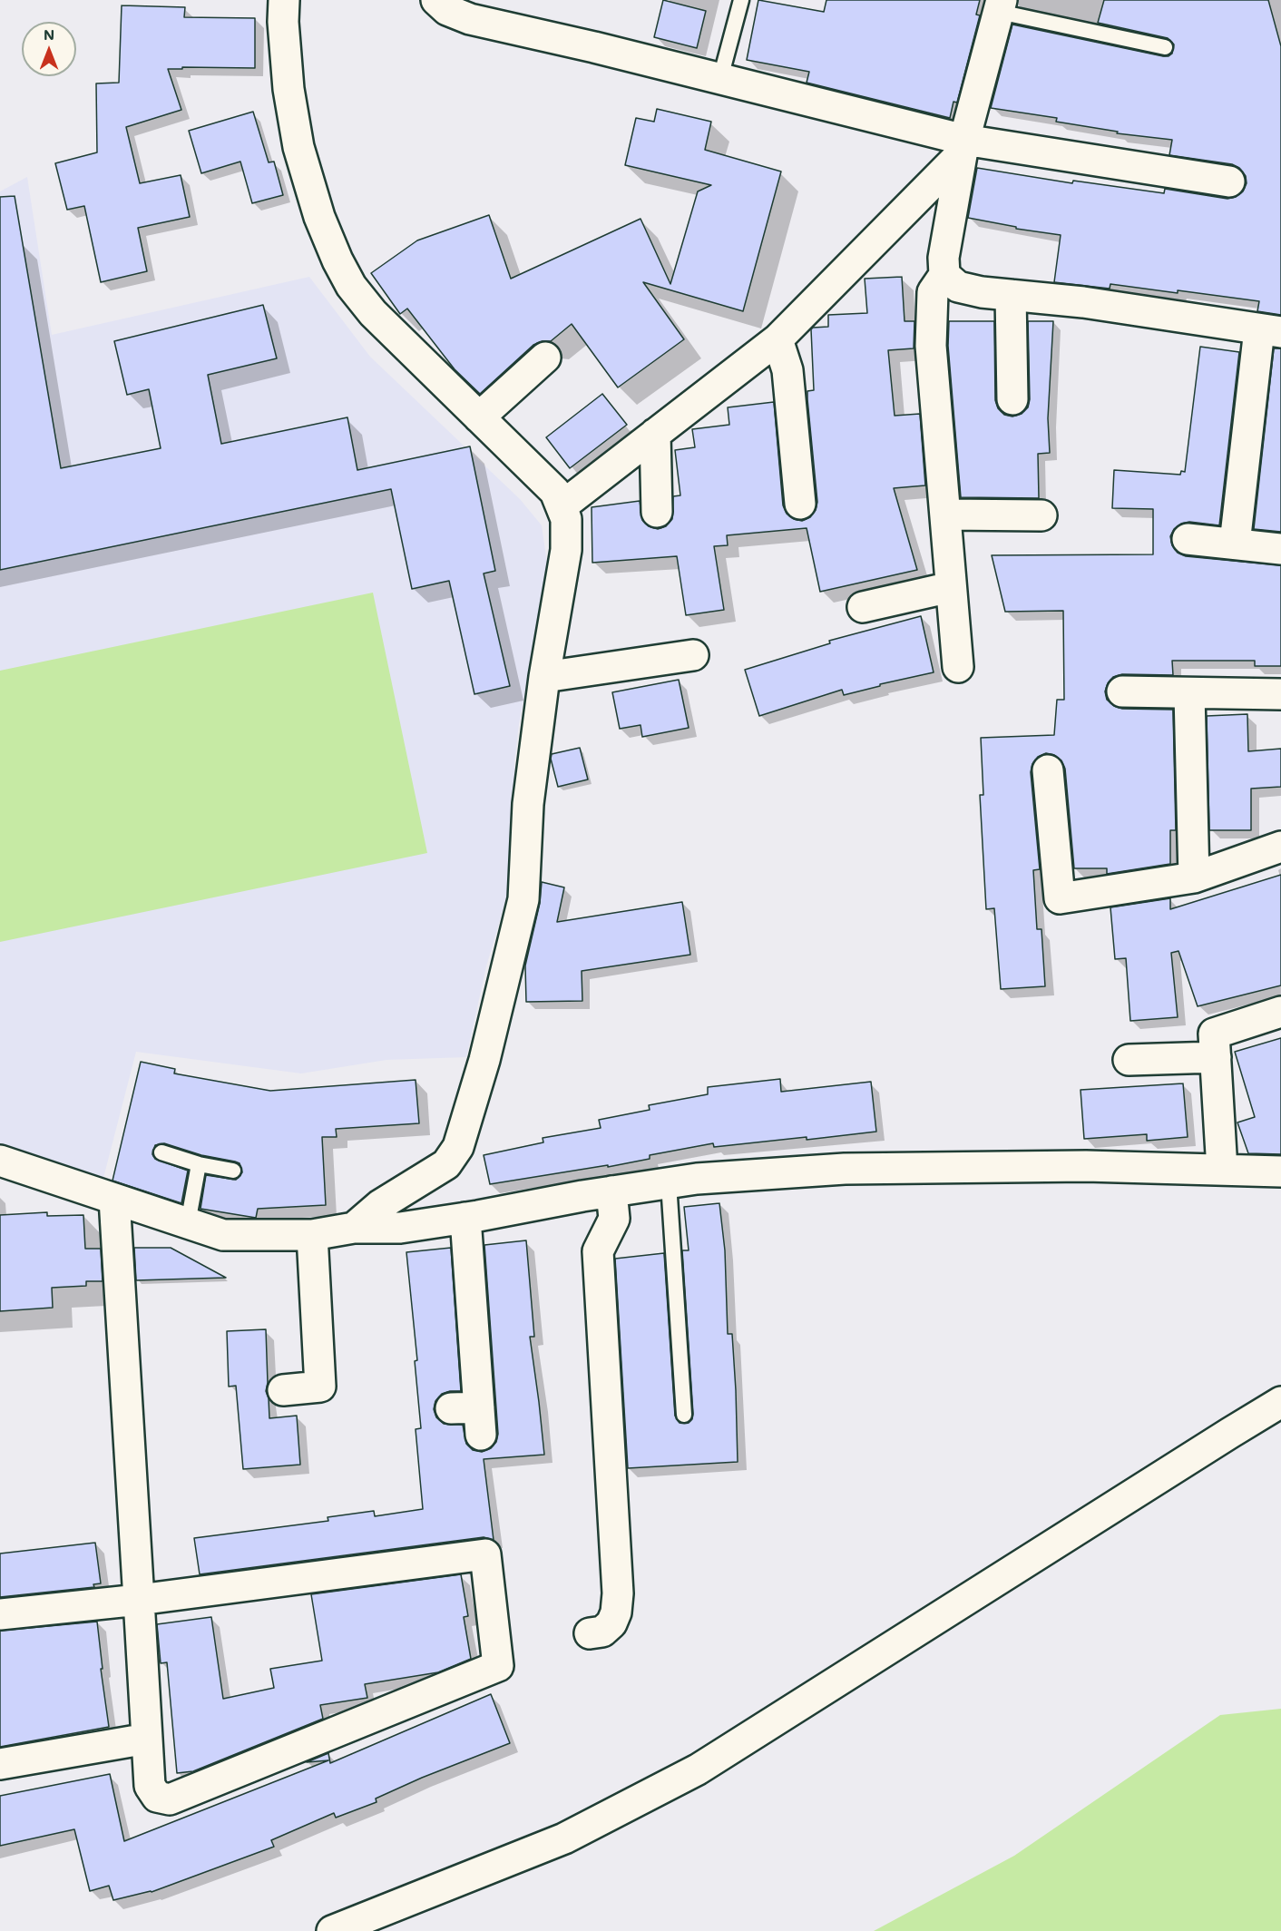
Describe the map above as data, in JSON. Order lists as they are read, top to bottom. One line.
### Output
{"north":"top"}
